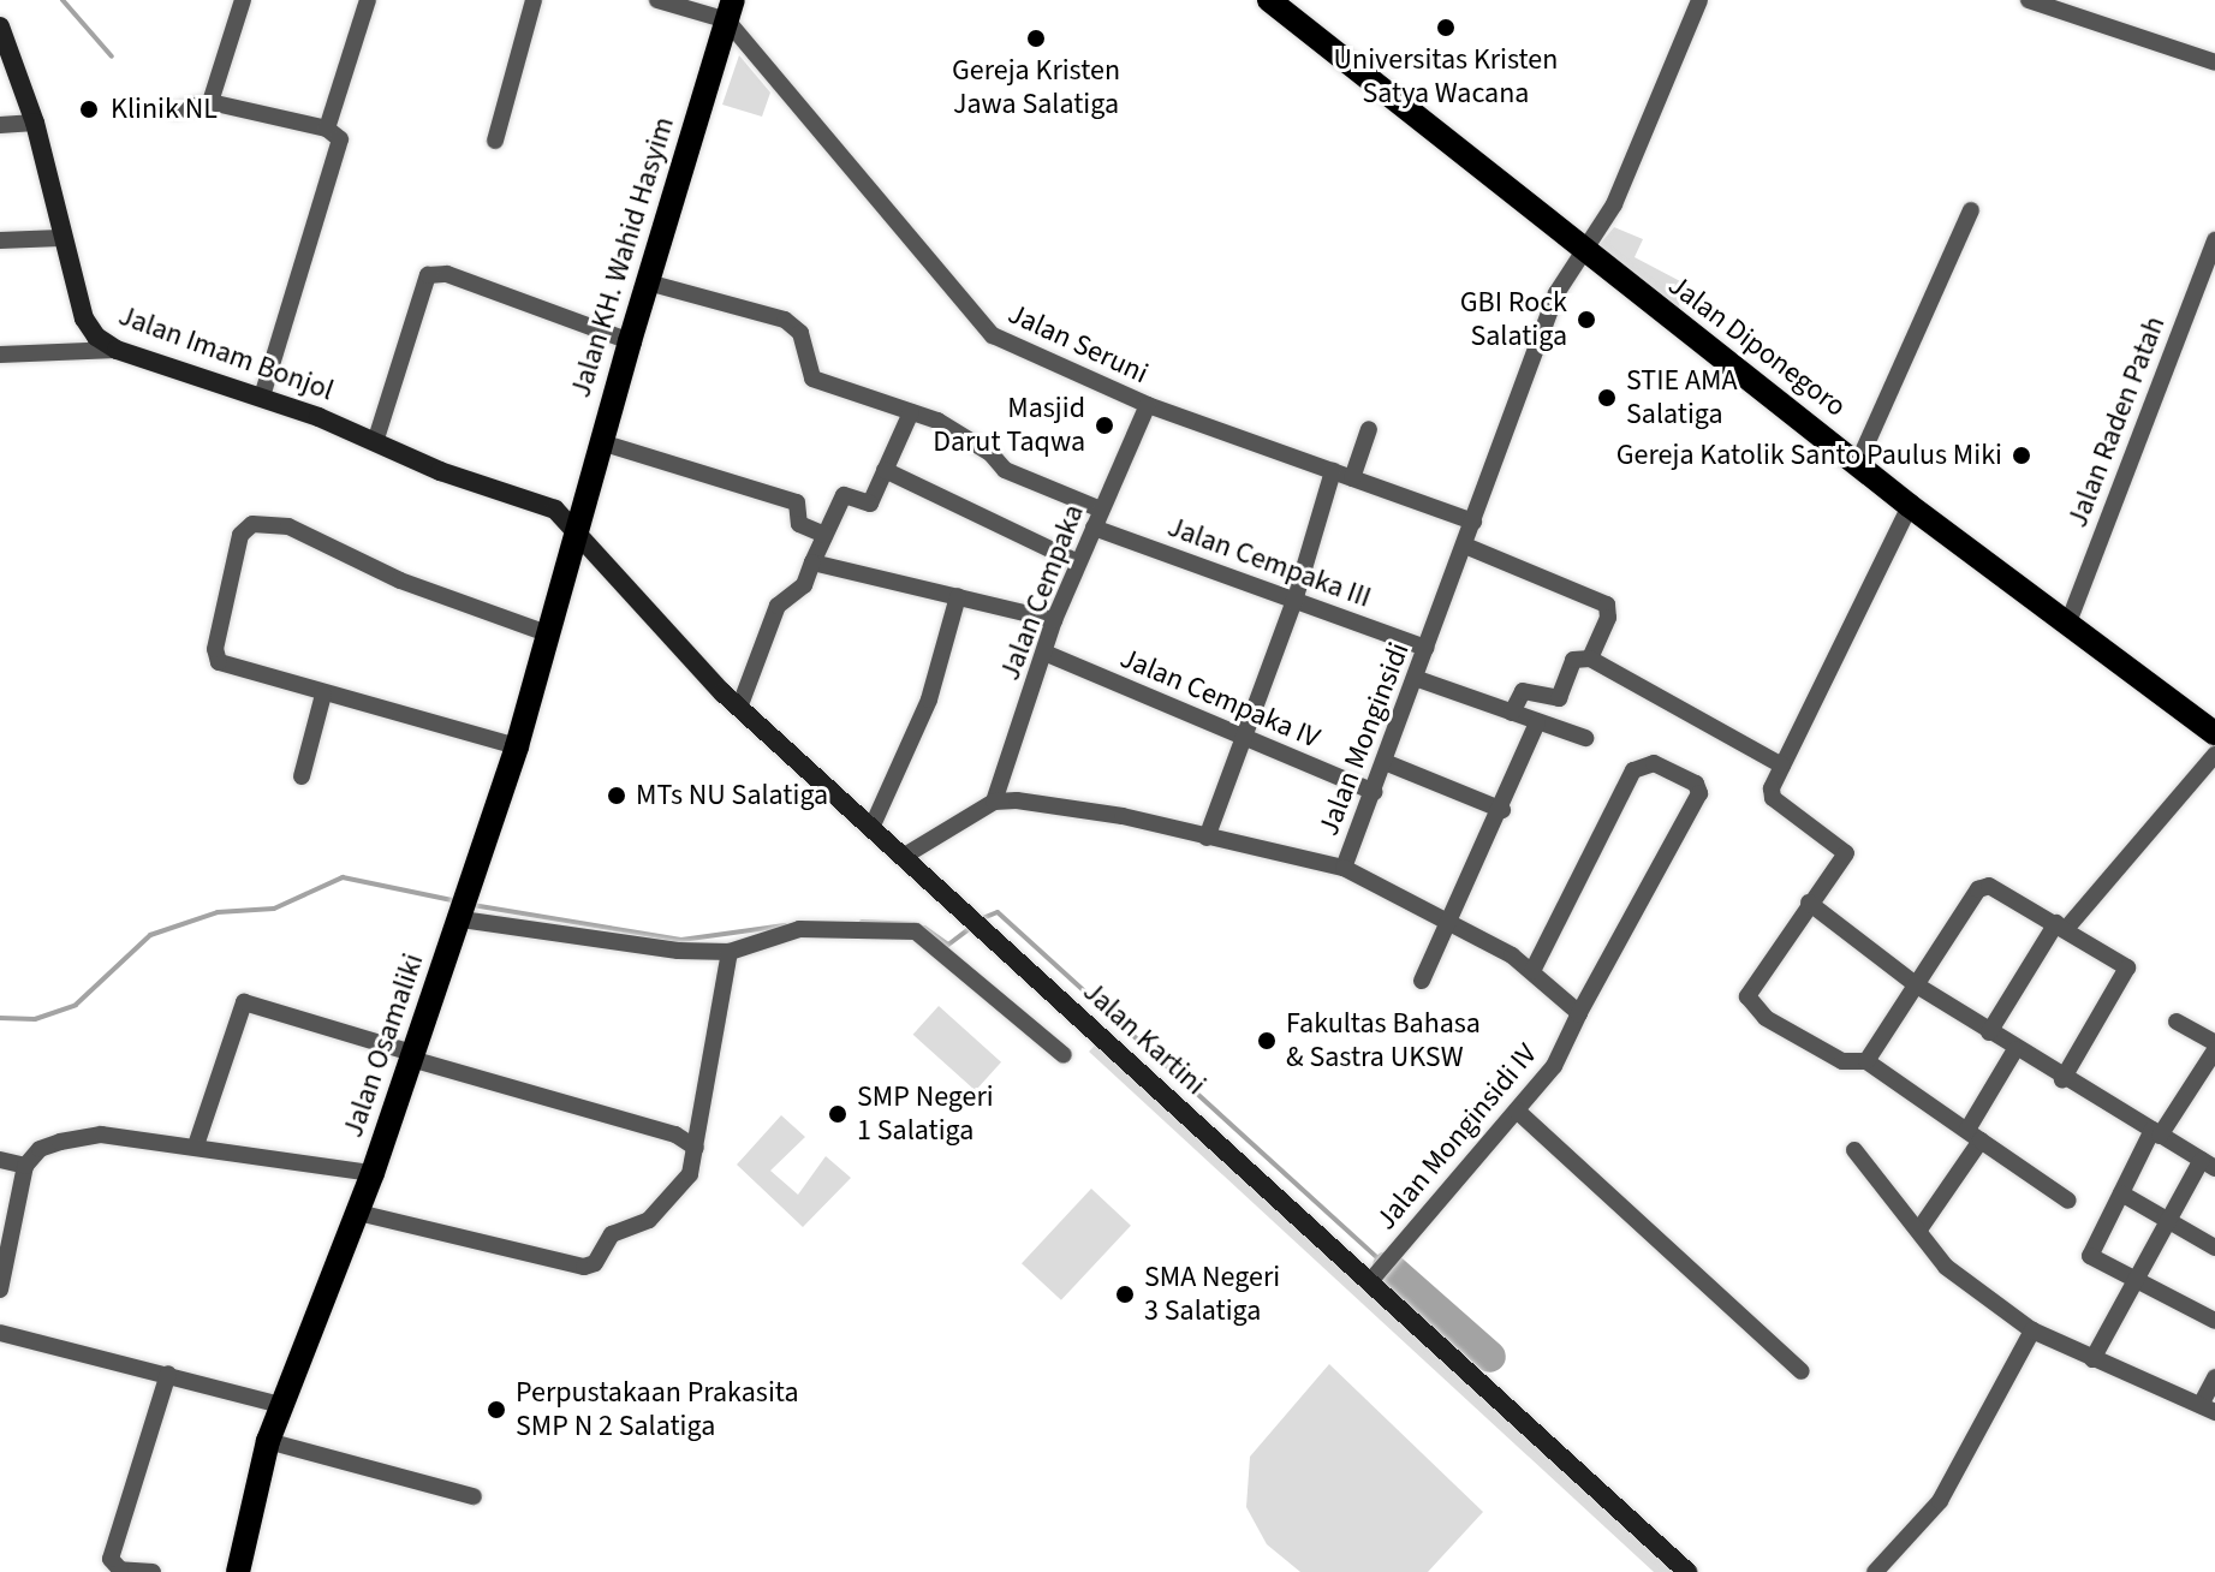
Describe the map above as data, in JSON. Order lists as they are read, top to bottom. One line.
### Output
{"streets":{"main road":["Jalan KH. Wahid Hasyim","Jalan Diponegoro","Jalan Imam Bonjol","Jalan Kartini","Jalan Osamaliki"],"street":["Jalan Seruni","Jalan Raden Patah","Jalan Cempaka III","Jalan Cempaka","Jalan Cempaka IV","Jalan Monginsidi","Jalan Monginsidi IV"]},"crossings":[["Jalan KH. Wahid Hasyim","Jalan Seruni"],["Jalan KH. Wahid Hasyim","Jalan Imam Bonjol"],["Jalan KH. Wahid Hasyim","Jalan Kartini"],["Jalan KH. Wahid Hasyim","Jalan Osamaliki"],["Jalan Seruni","Jalan Cempaka"],["Jalan Seruni","Jalan Monginsidi"],["Jalan Diponegoro","Jalan Raden Patah"],["Jalan Diponegoro","Jalan Monginsidi"],["Jalan Imam Bonjol","Jalan Kartini"],["Jalan Imam Bonjol","Jalan Osamaliki"],["Jalan Cempaka III","Jalan Cempaka"],["Jalan Cempaka III","Jalan Monginsidi"],["Jalan Cempaka","Jalan Cempaka IV"],["Jalan Cempaka","Jalan Monginsidi"],["Jalan Cempaka IV","Jalan Monginsidi"],["Jalan Kartini","Jalan Osamaliki"],["Jalan Kartini","Jalan Monginsidi IV"]],"places":["Universitas Kristen Satya Wacana","Gereja Kristen Jawa Salatiga","Klinik NL","GBI Rock Salatiga","STIE AMA Salatiga","Masjid Darut Taqwa","Gereja Katolik Santo Paulus Miki","MTs NU Salatiga","Fakultas Bahasa & Sastra UKSW","SMP Negeri 1 Salatiga","SMA Negeri 3 Salatiga","Perpustakaan Prakasita SMP N 2 Salatiga"]}
